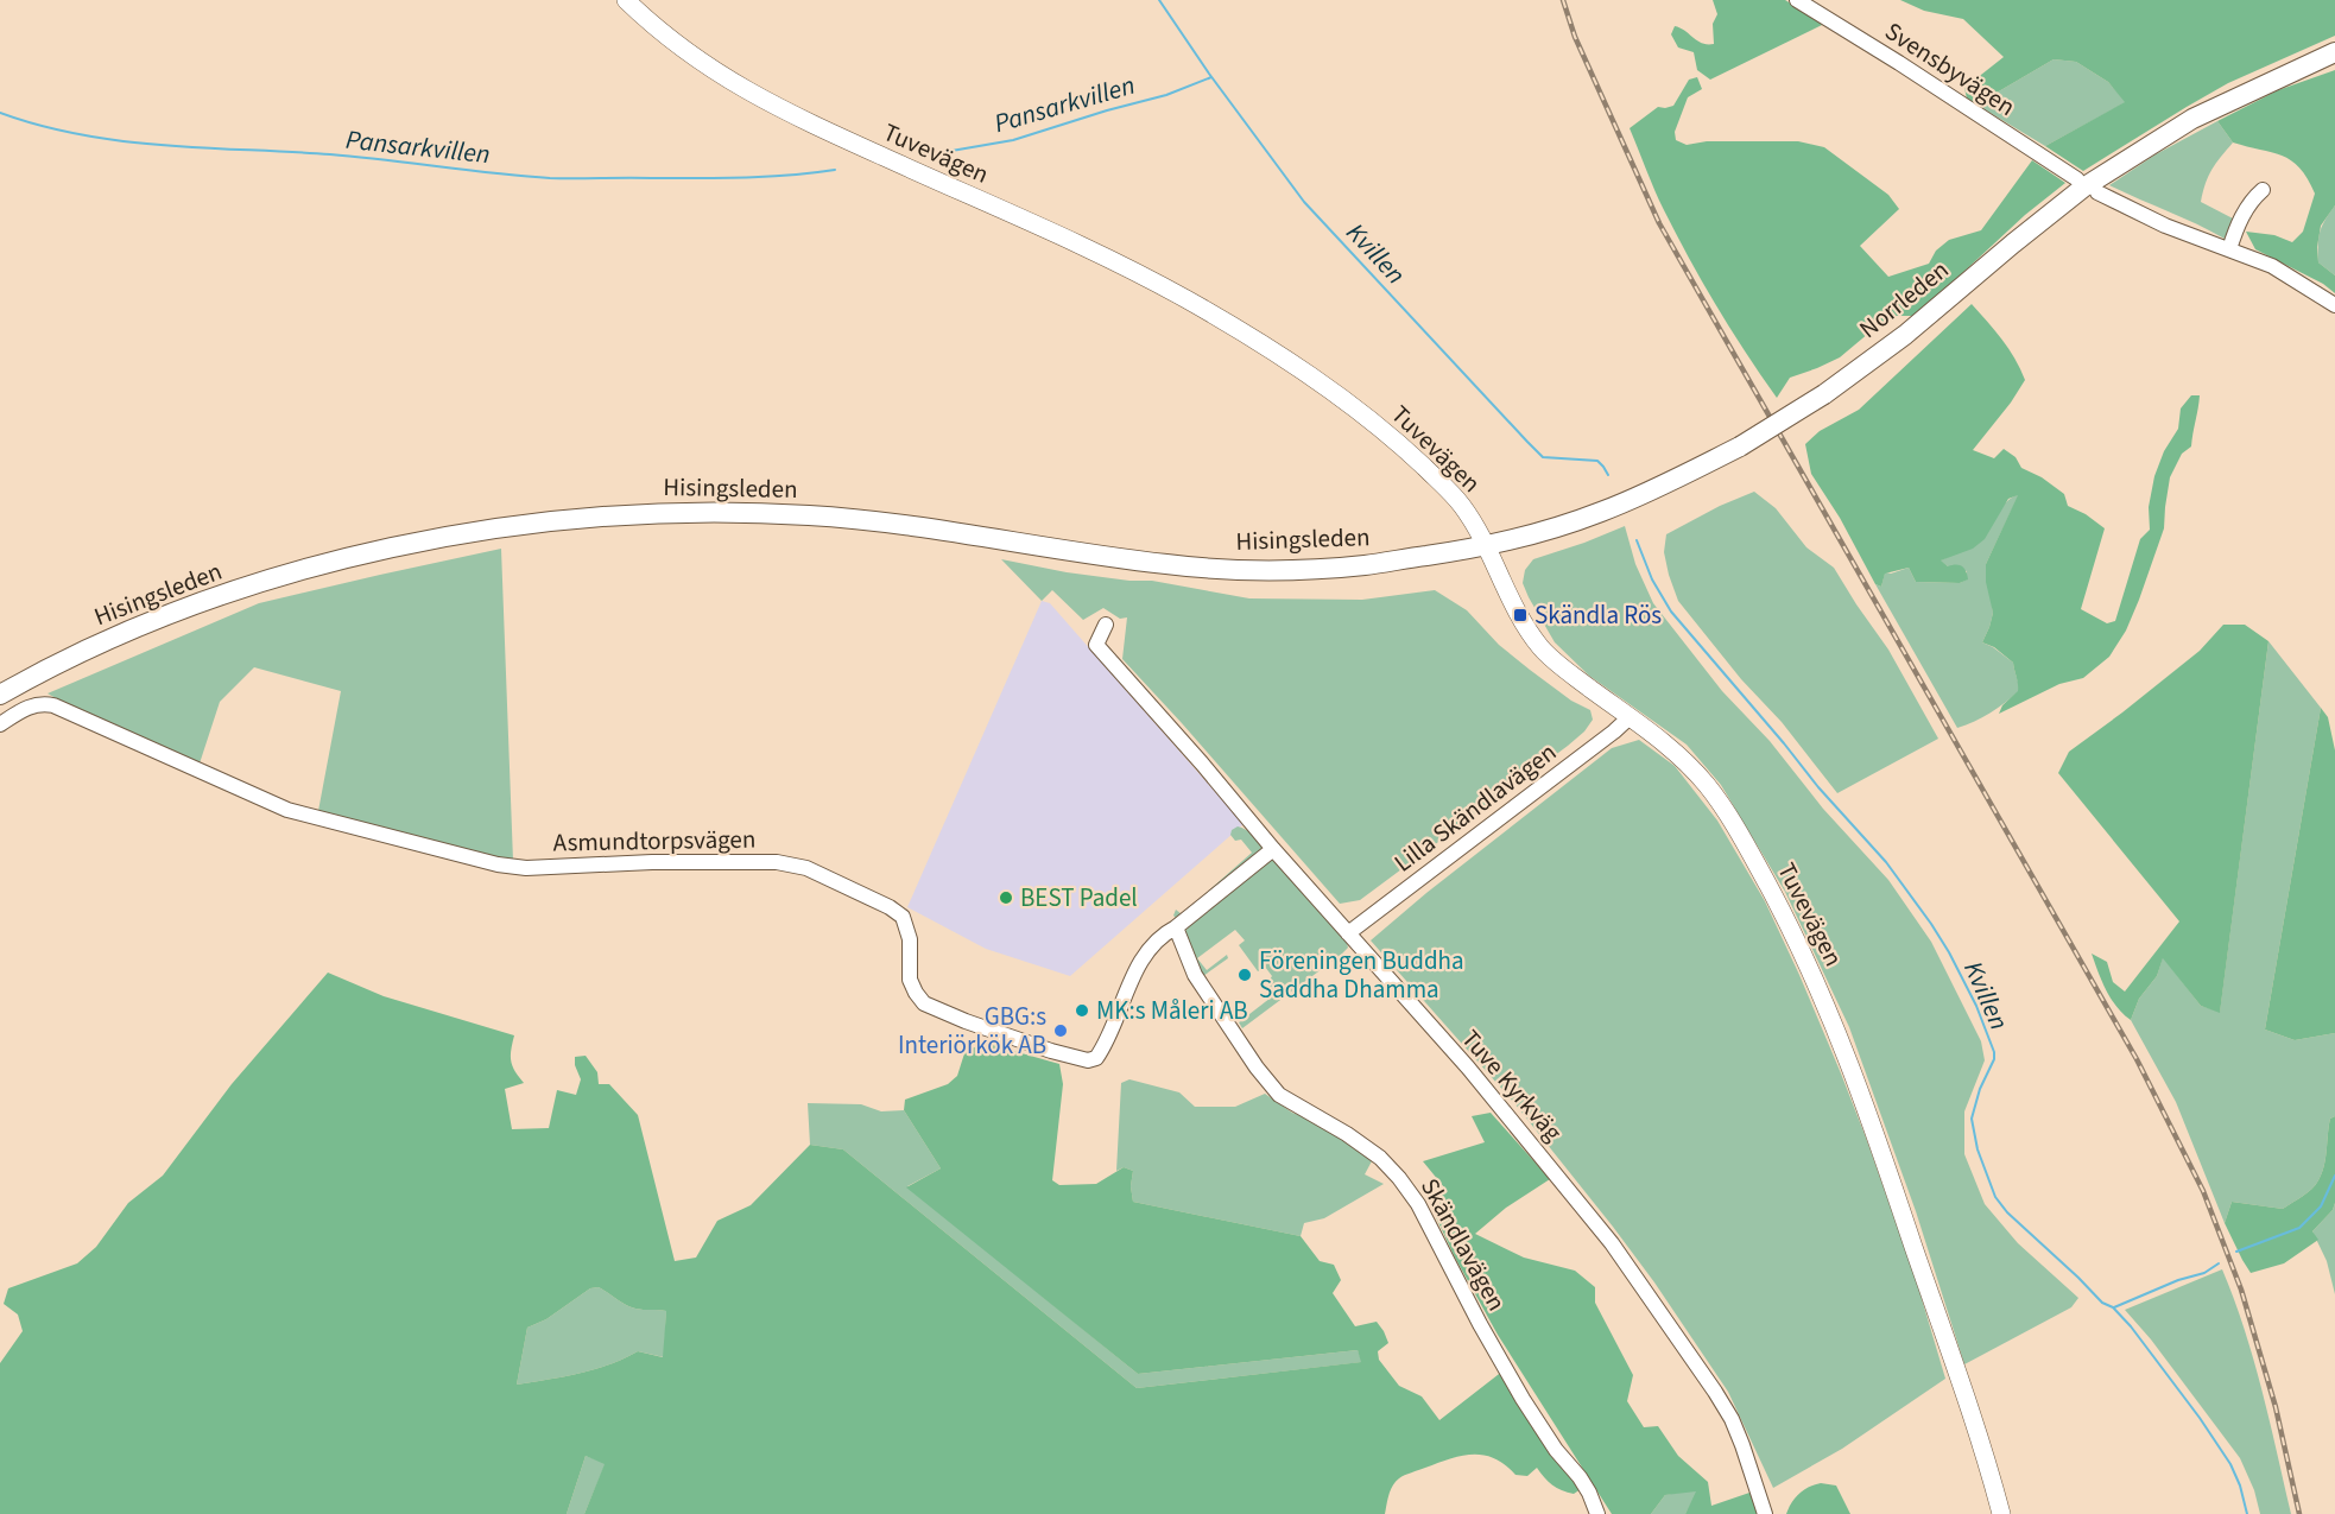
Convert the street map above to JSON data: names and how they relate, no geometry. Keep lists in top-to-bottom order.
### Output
{
  "streets": {
    "highway": ["Norrleden", "Hisingsleden"],
    "main road": ["Tuvevägen"],
    "street": [
      "Svensbyvägen",
      "Lilla Skändlavägen",
      "Asmundtorpsvägen",
      "Tuve Kyrkväg",
      "Skändlavägen"
    ]
  },
  "crossings": [
    ["Tuvevägen", "Norrleden"],
    ["Tuvevägen", "Hisingsleden"],
    ["Tuvevägen", "Lilla Skändlavägen"],
    ["Norrleden", "Hisingsleden"],
    ["Lilla Skändlavägen", "Tuve Kyrkväg"],
    ["Asmundtorpsvägen", "Skändlavägen"]
  ],
  "water": ["Pansarkvillen", "Kvillen"],
  "places": {
    "transit": ["Skändla Rös"],
    "other": [
      "BEST Padel",
      "Föreningen Buddha Saddha Dhamma",
      "MK:s Måleri AB",
      "GBG:s Interiörkök AB"
    ]
  }
}
